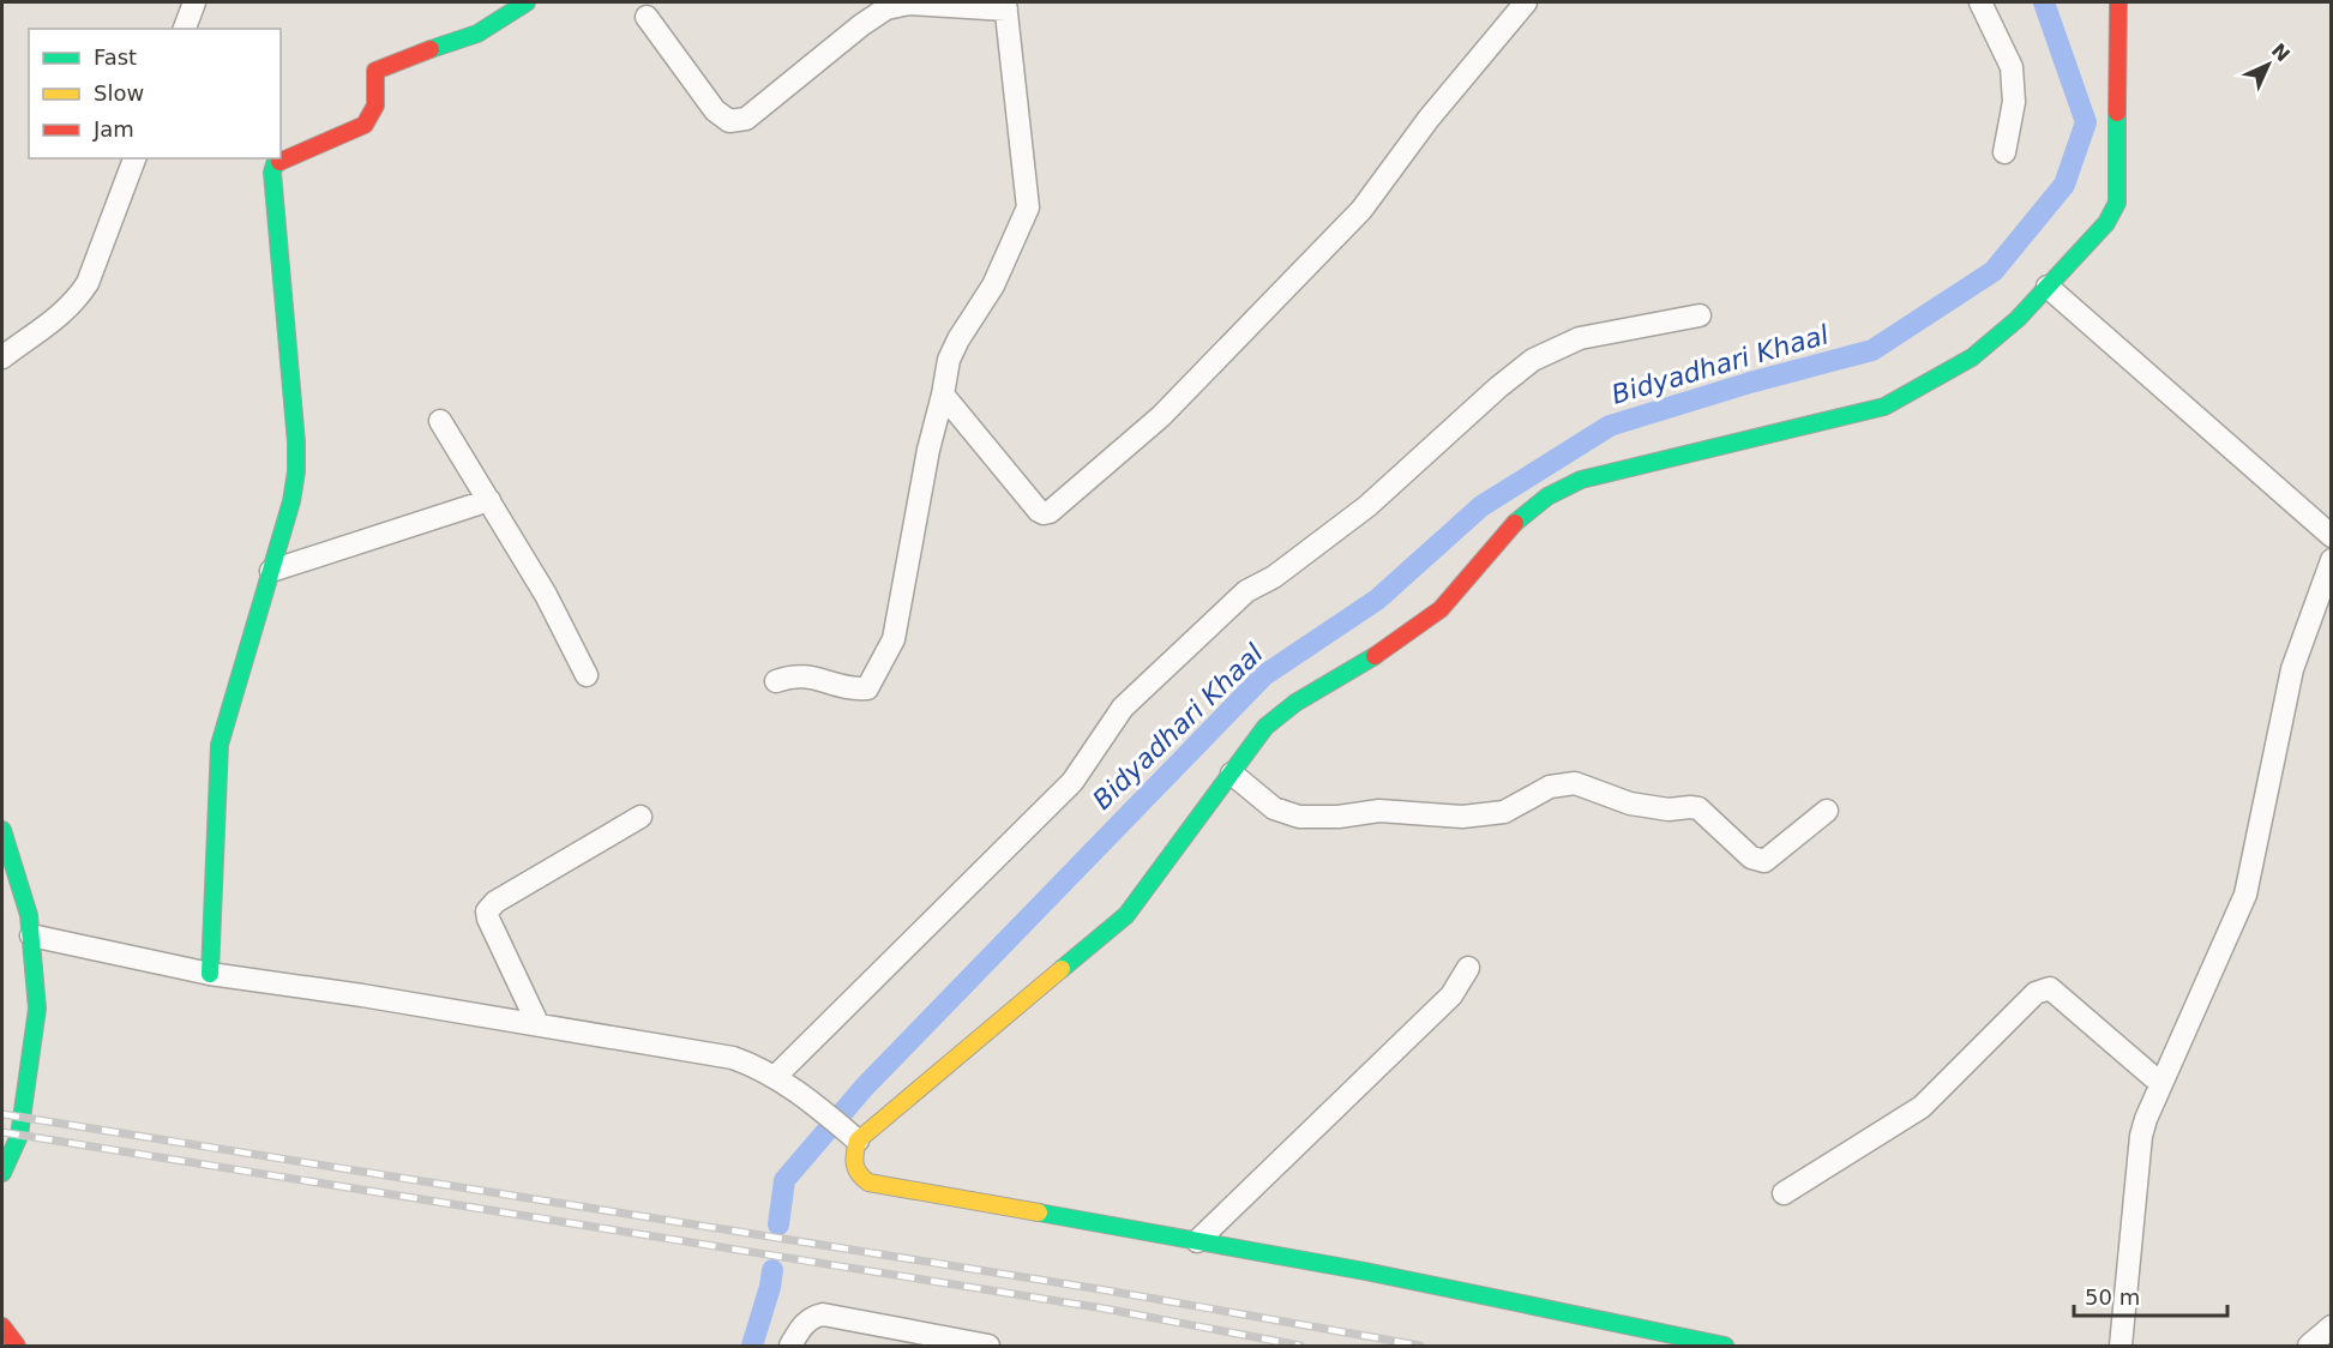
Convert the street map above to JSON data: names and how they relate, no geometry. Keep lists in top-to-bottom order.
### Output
{
  "water": ["Bidyadhari Khaal"],
  "legend": ["Fast", "Slow", "Jam"],
  "scale_bar": "50 m",
  "north": "top right"
}
